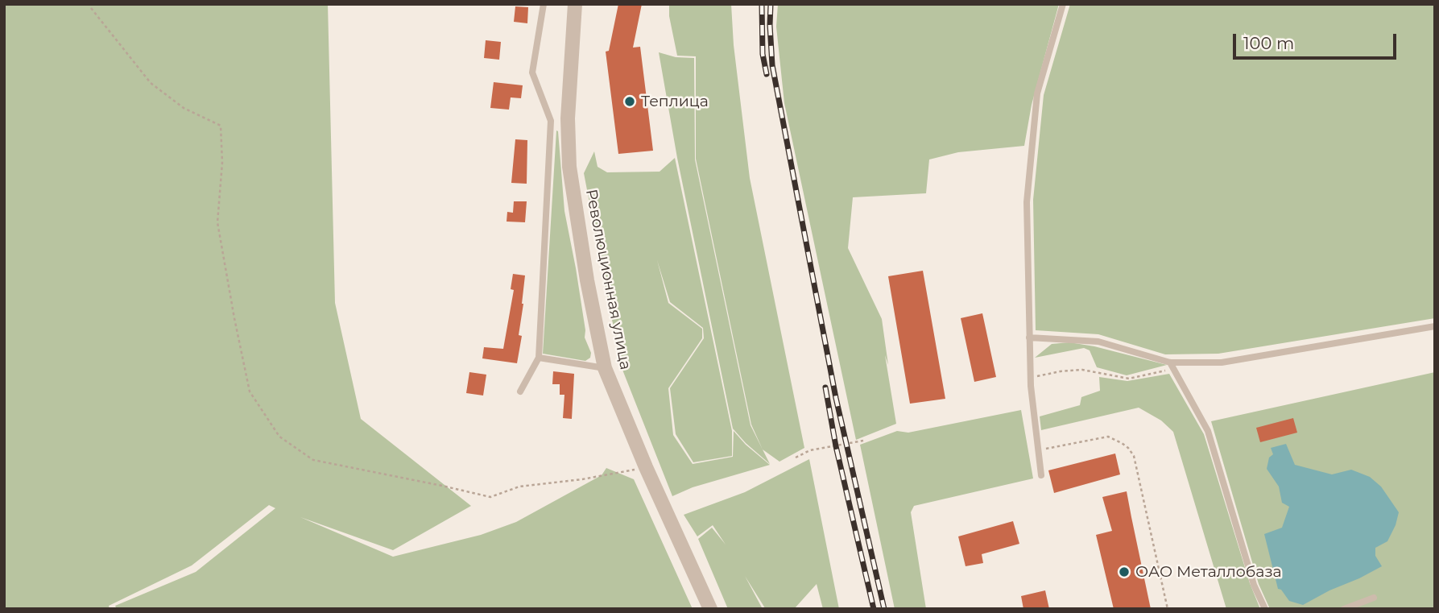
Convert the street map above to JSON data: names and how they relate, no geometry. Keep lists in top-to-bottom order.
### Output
{
  "streets": {
    "street": ["Революционная улица"]
  },
  "places": ["Теплица", "ОАО Металлобаза"],
  "scale_bar": "100 m"
}
